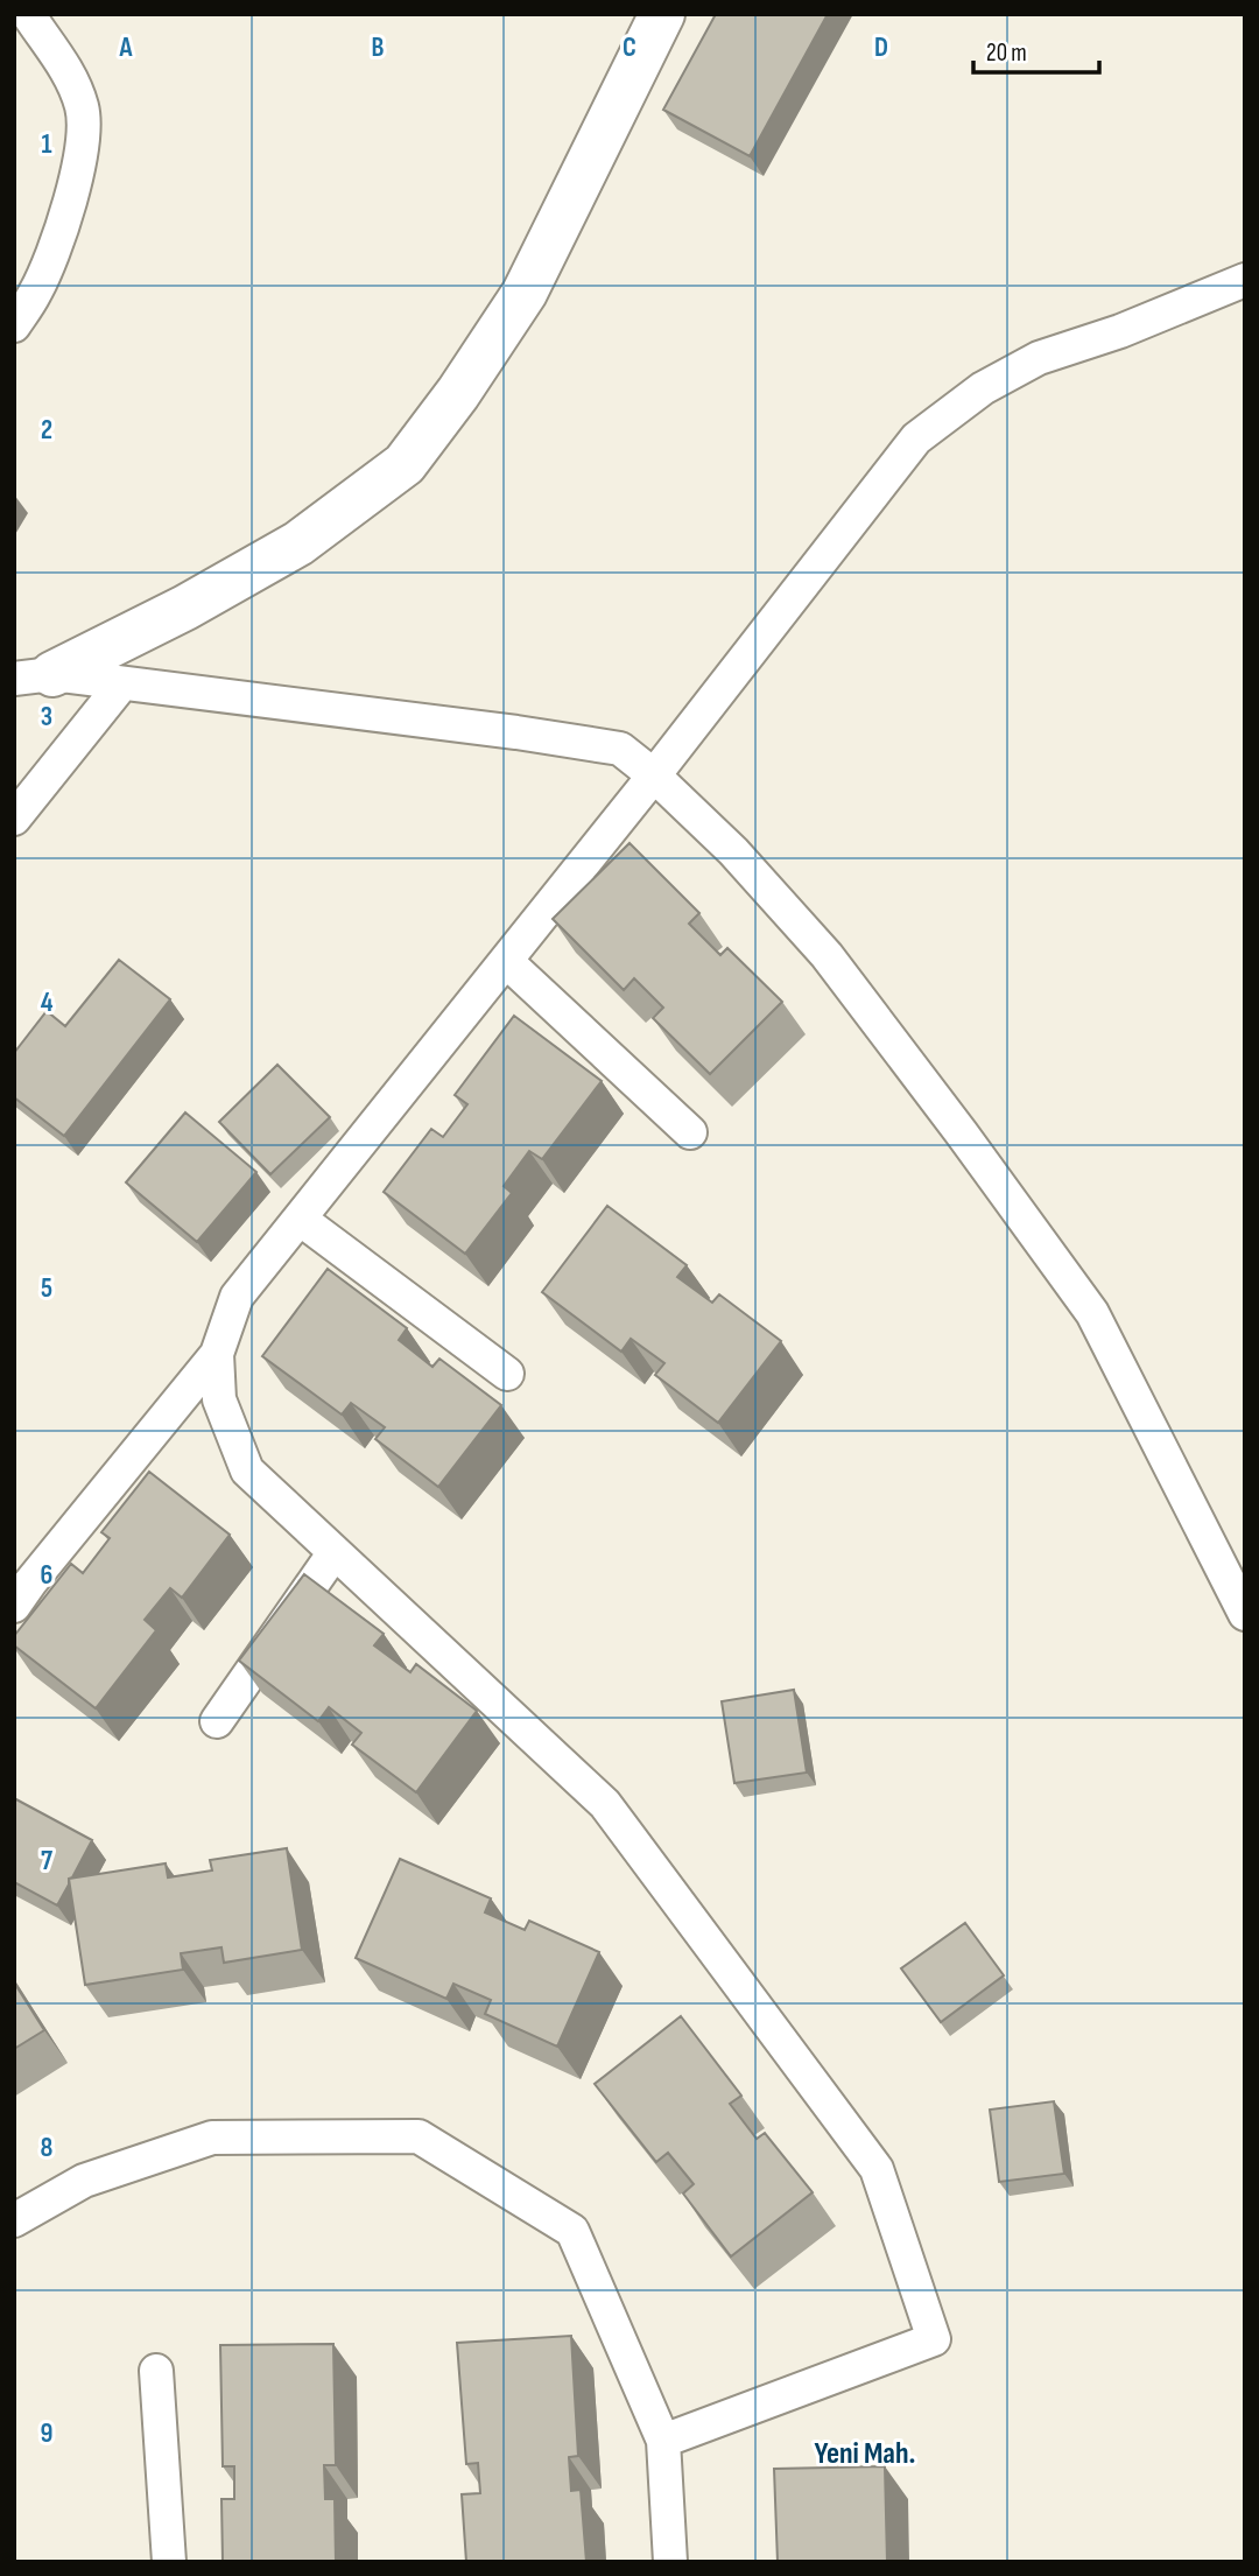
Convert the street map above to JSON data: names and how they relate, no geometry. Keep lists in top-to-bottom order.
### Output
{
  "districts": ["Yeni Mah."],
  "scale_bar": "20 m",
  "grid": {
    "columns": [
      "A",
      "B",
      "C",
      "D"
    ],
    "rows": [
      "1",
      "2",
      "3",
      "4",
      "5",
      "6",
      "7",
      "8",
      "9"
    ]
  }
}
